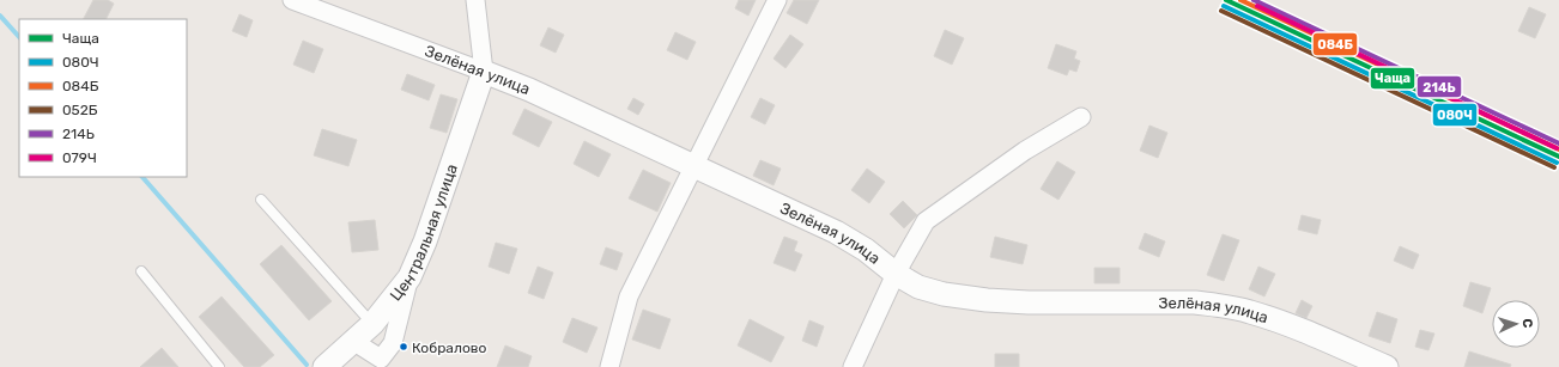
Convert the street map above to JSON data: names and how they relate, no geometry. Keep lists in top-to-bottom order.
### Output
{
  "streets": {
    "street": ["Зелёная улица", "Центральная улица"]
  },
  "crossings": [
    ["Зелёная улица", "Центральная улица"]
  ],
  "places": ["Кобралово"],
  "lines": [
    "transit line Чаща",
    "transit line 084Б",
    "transit line 214Ь",
    "transit line 080Ч",
    "transit line 079Ч",
    "transit line 052Б"
  ],
  "legend": [
    "Чаща",
    "080Ч",
    "084Б",
    "052Б",
    "214Ь",
    "079Ч"
  ],
  "north": "right"
}
